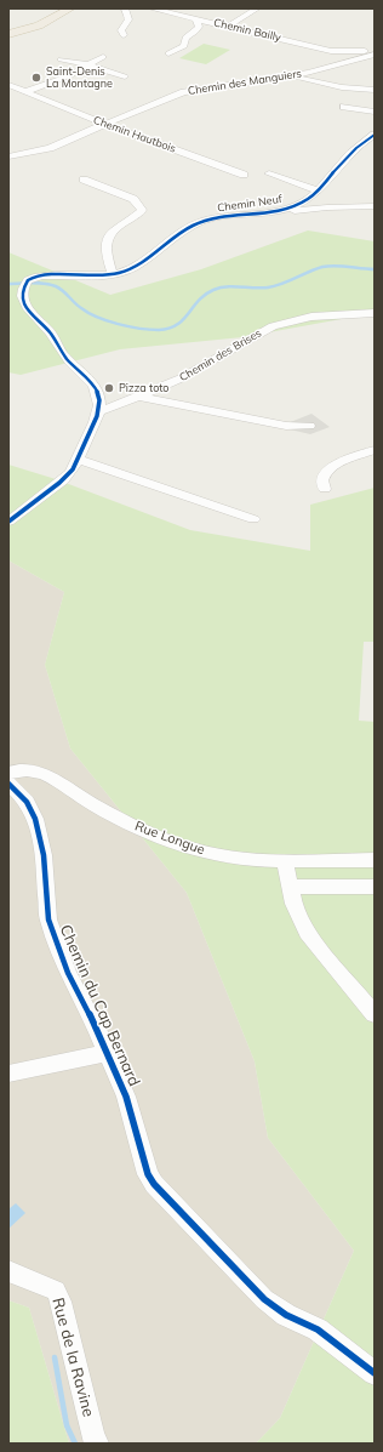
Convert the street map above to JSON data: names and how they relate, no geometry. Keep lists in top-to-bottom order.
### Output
{
  "streets": {
    "street": [
      "Chemin Bailly",
      "Chemin des Manguiers",
      "Chemin Hautbois",
      "Chemin Neuf",
      "Chemin des Brises",
      "Rue Longue",
      "Chemin du Cap Bernard",
      "Rue de la Ravine"
    ]
  },
  "crossings": [
    ["Chemin Bailly", "Chemin des Manguiers"],
    ["Chemin des Manguiers", "Chemin Hautbois"],
    ["Chemin Neuf", "Chemin des Brises"]
  ],
  "places": ["Saint-Denis La Montagne", "Pizza toto"]
}
